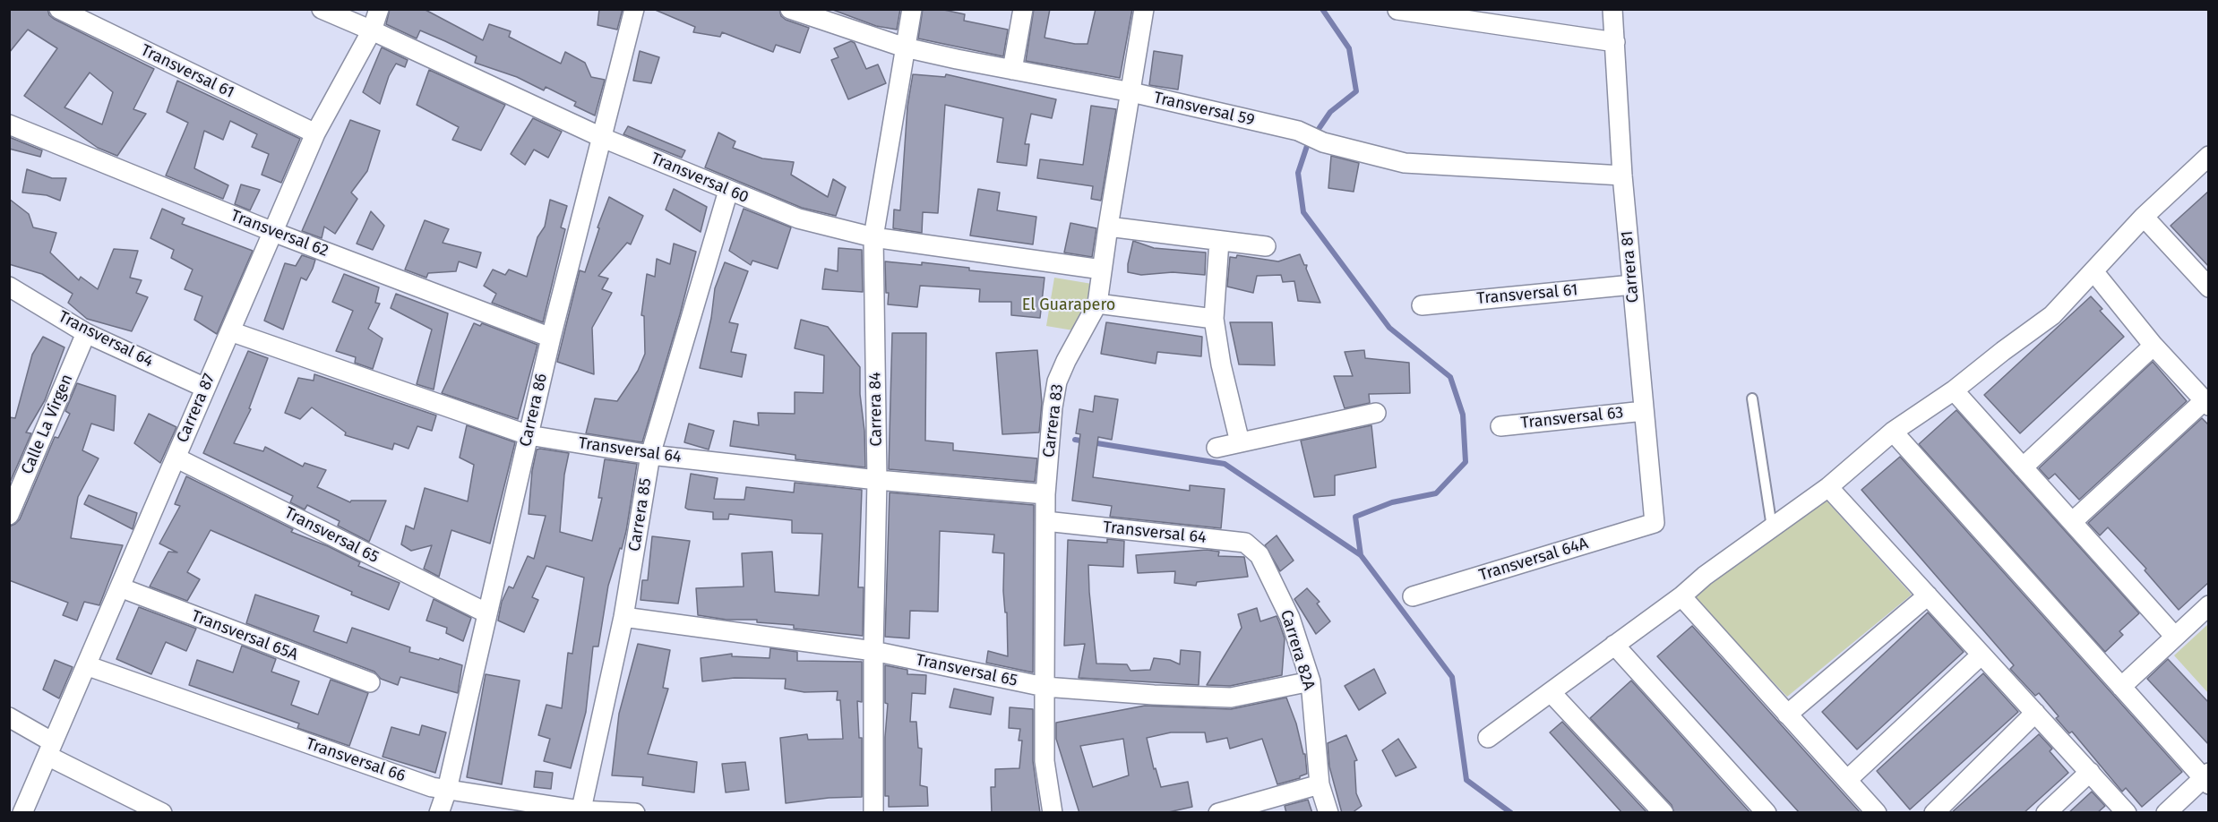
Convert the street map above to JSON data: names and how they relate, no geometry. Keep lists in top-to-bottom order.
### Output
{
  "streets": {
    "street": [
      "Transversal 61",
      "Transversal 59",
      "Transversal 60",
      "Transversal 62",
      "Carrera 81",
      "Transversal 64",
      "Carrera 87",
      "Carrera 84",
      "Carrera 86",
      "Transversal 63",
      "Carrera 83",
      "Calle La Virgen",
      "Carrera 85",
      "Transversal 65",
      "Transversal 64A",
      "Transversal 65A",
      "Carrera 82A",
      "Transversal 66"
    ]
  },
  "crossings": [
    ["Transversal 61", "Carrera 81"],
    ["Transversal 61", "Carrera 87"],
    ["Transversal 59", "Carrera 81"],
    ["Transversal 59", "Carrera 84"],
    ["Transversal 59", "Carrera 83"],
    ["Transversal 60", "Carrera 87"],
    ["Transversal 60", "Carrera 84"],
    ["Transversal 60", "Carrera 86"],
    ["Transversal 60", "Carrera 83"],
    ["Transversal 60", "Carrera 85"],
    ["Transversal 62", "Carrera 87"],
    ["Transversal 62", "Carrera 86"],
    ["Carrera 81", "Transversal 63"],
    ["Carrera 81", "Transversal 64A"],
    ["Transversal 64", "Carrera 87"],
    ["Transversal 64", "Carrera 84"],
    ["Transversal 64", "Carrera 86"],
    ["Transversal 64", "Carrera 83"],
    ["Transversal 64", "Calle La Virgen"],
    ["Transversal 64", "Carrera 85"],
    ["Transversal 64", "Carrera 82A"],
    ["Carrera 87", "Transversal 65"],
    ["Carrera 87", "Transversal 65A"],
    ["Carrera 87", "Transversal 66"],
    ["Carrera 84", "Transversal 65"],
    ["Carrera 86", "Transversal 65"],
    ["Carrera 86", "Transversal 66"],
    ["Carrera 83", "Transversal 65"],
    ["Carrera 85", "Transversal 65"],
    ["Carrera 85", "Transversal 66"],
    ["Transversal 65", "Carrera 82A"]
  ],
  "parks": ["El Guarapero"]
}
